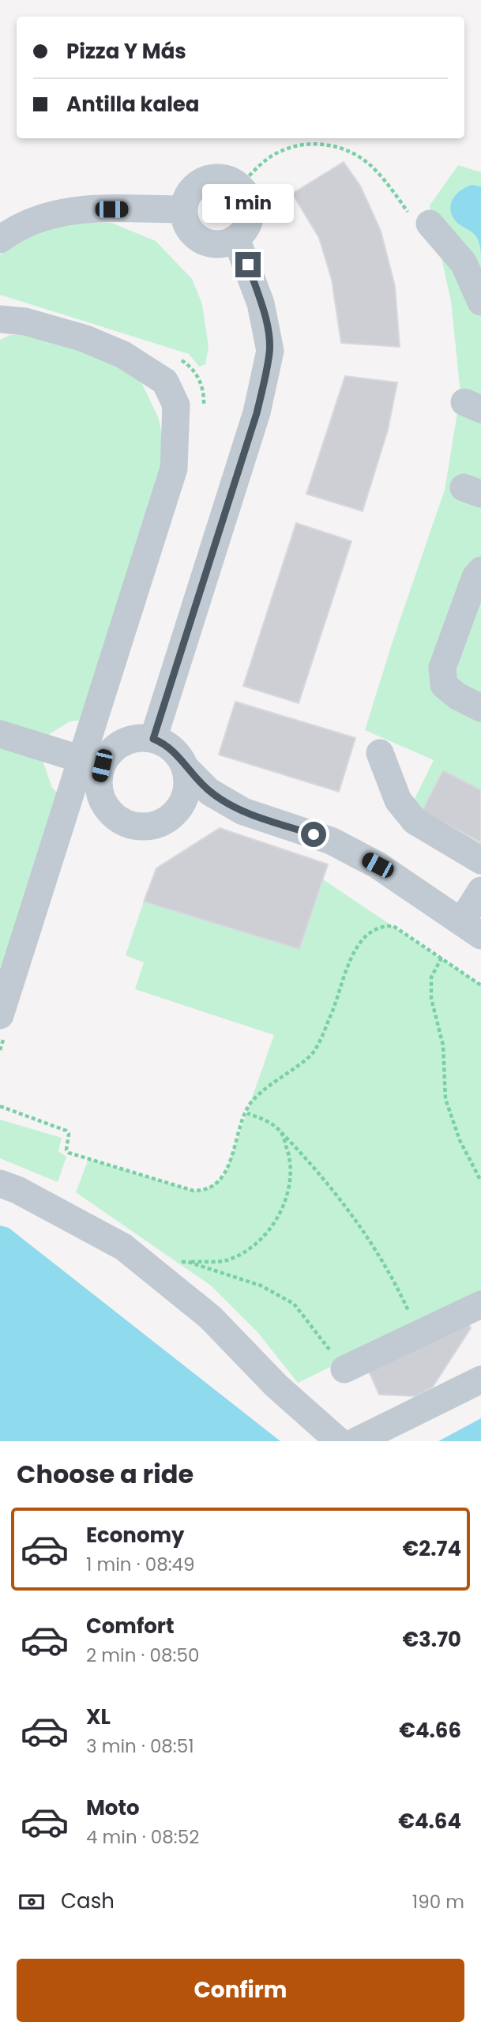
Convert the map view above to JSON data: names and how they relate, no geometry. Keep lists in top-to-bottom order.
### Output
{
  "page": {
    "banner": ["Pizza Y Más", "Antilla kalea"],
    "bubble": "1 min",
    "heading": "Choose a ride",
    "list": [
      {
        "name": "Economy",
        "note": "1 min · 08:49",
        "value": "€2.74"
      },
      {
        "name": "Comfort",
        "note": "2 min · 08:50",
        "value": "€3.70"
      },
      {
        "name": "XL",
        "note": "3 min · 08:51",
        "value": "€4.66"
      },
      {
        "name": "Moto",
        "note": "4 min · 08:52",
        "value": "€4.64"
      }
    ],
    "pay": ["Cash", "190 m"],
    "buttons": "Confirm"
  }
}
